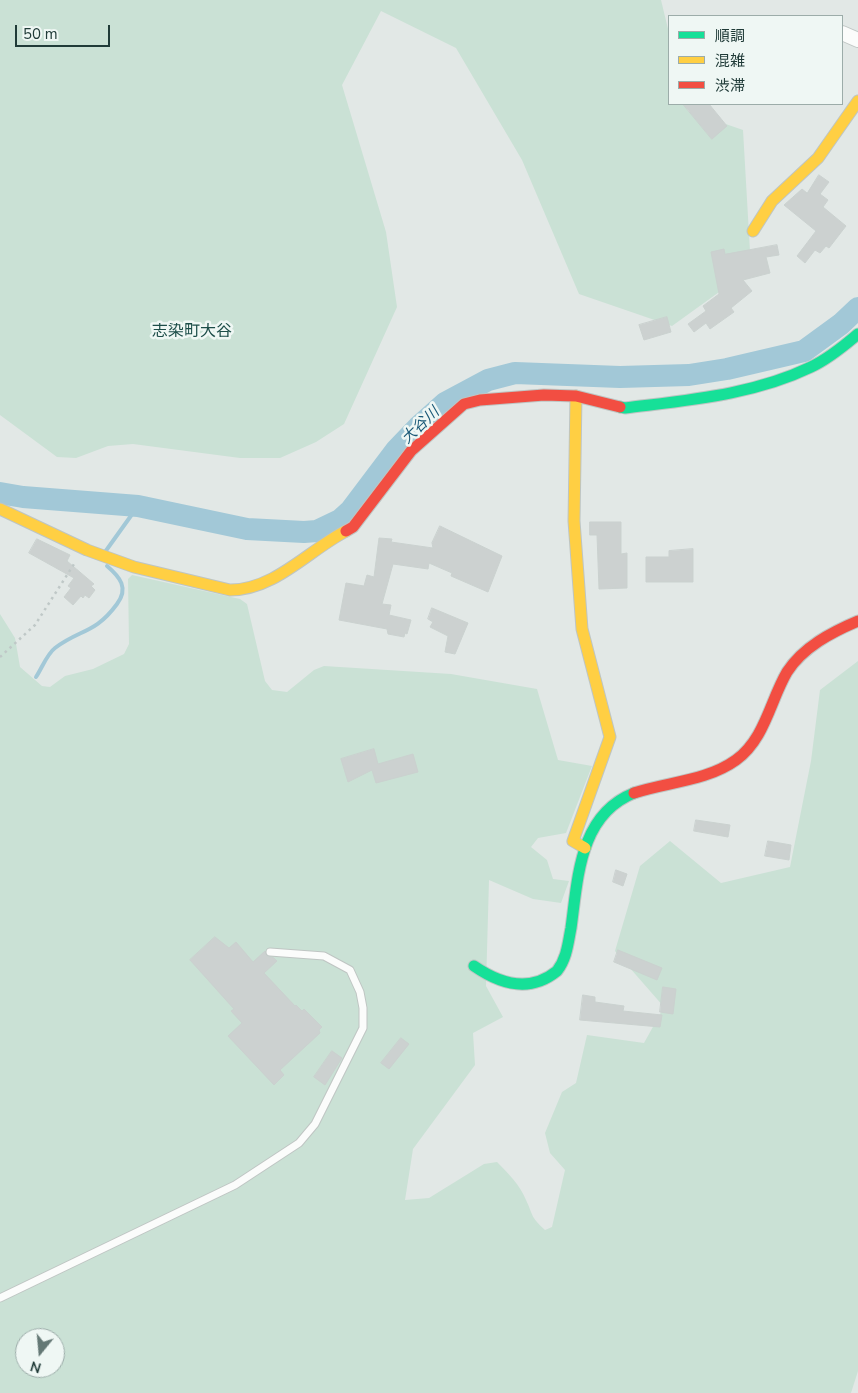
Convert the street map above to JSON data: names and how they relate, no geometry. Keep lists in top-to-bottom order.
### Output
{
  "districts": ["志染町大谷"],
  "water": ["大谷川"],
  "legend": ["順調", "混雑", "渋滞"],
  "scale_bar": "50 m",
  "north": "bottom"
}
